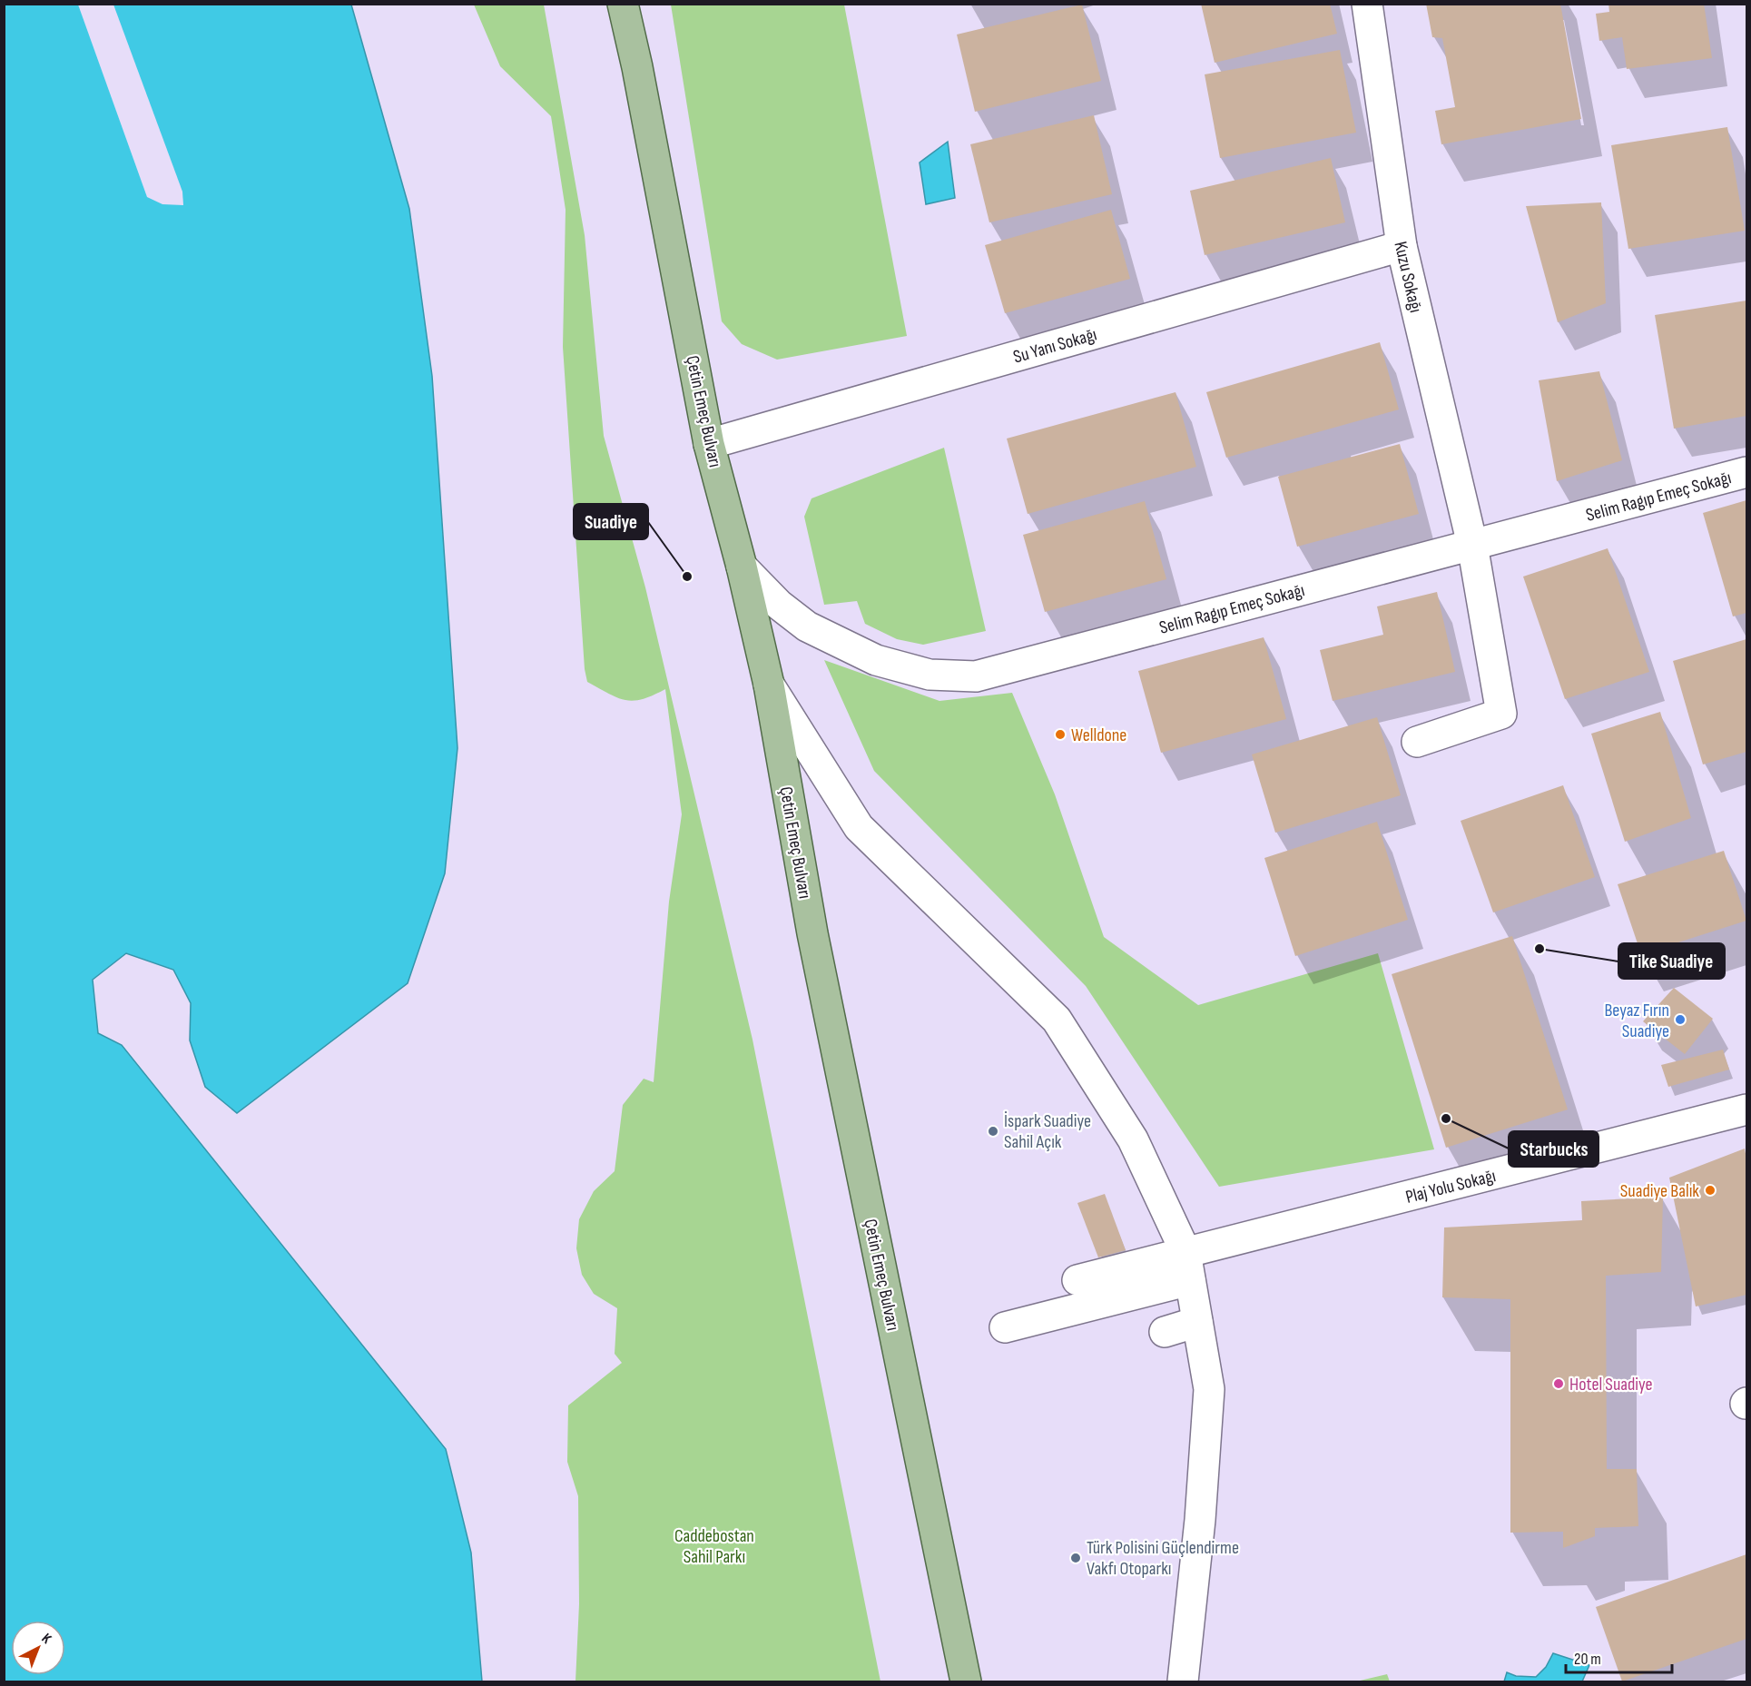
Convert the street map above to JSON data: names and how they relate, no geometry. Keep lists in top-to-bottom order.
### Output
{
  "streets": {
    "main road": ["Çetin Emeç Bulvarı"],
    "street": [
      "Kuzu Sokağı",
      "Su Yanı Sokağı",
      "Selim Ragıp Emeç Sokağı",
      "Plaj Yolu Sokağı"
    ]
  },
  "crossings": [
    ["Kuzu Sokağı", "Su Yanı Sokağı"],
    ["Kuzu Sokağı", "Selim Ragıp Emeç Sokağı"],
    ["Su Yanı Sokağı", "Çetin Emeç Bulvarı"],
    ["Çetin Emeç Bulvarı", "Selim Ragıp Emeç Sokağı"]
  ],
  "parks": ["Caddebostan Sahil Parkı"],
  "places": [
    "Suadiye",
    "Welldone",
    "Tike Suadiye",
    "Beyaz Fırın Suadiye",
    "Starbucks",
    "İspark Suadiye Sahil Açık",
    "Suadiye Balık",
    "Hotel Suadiye",
    "Türk Polisini Güçlendirme Vakfı Otoparkı"
  ],
  "scale_bar": "20 m",
  "north": "top right"
}
